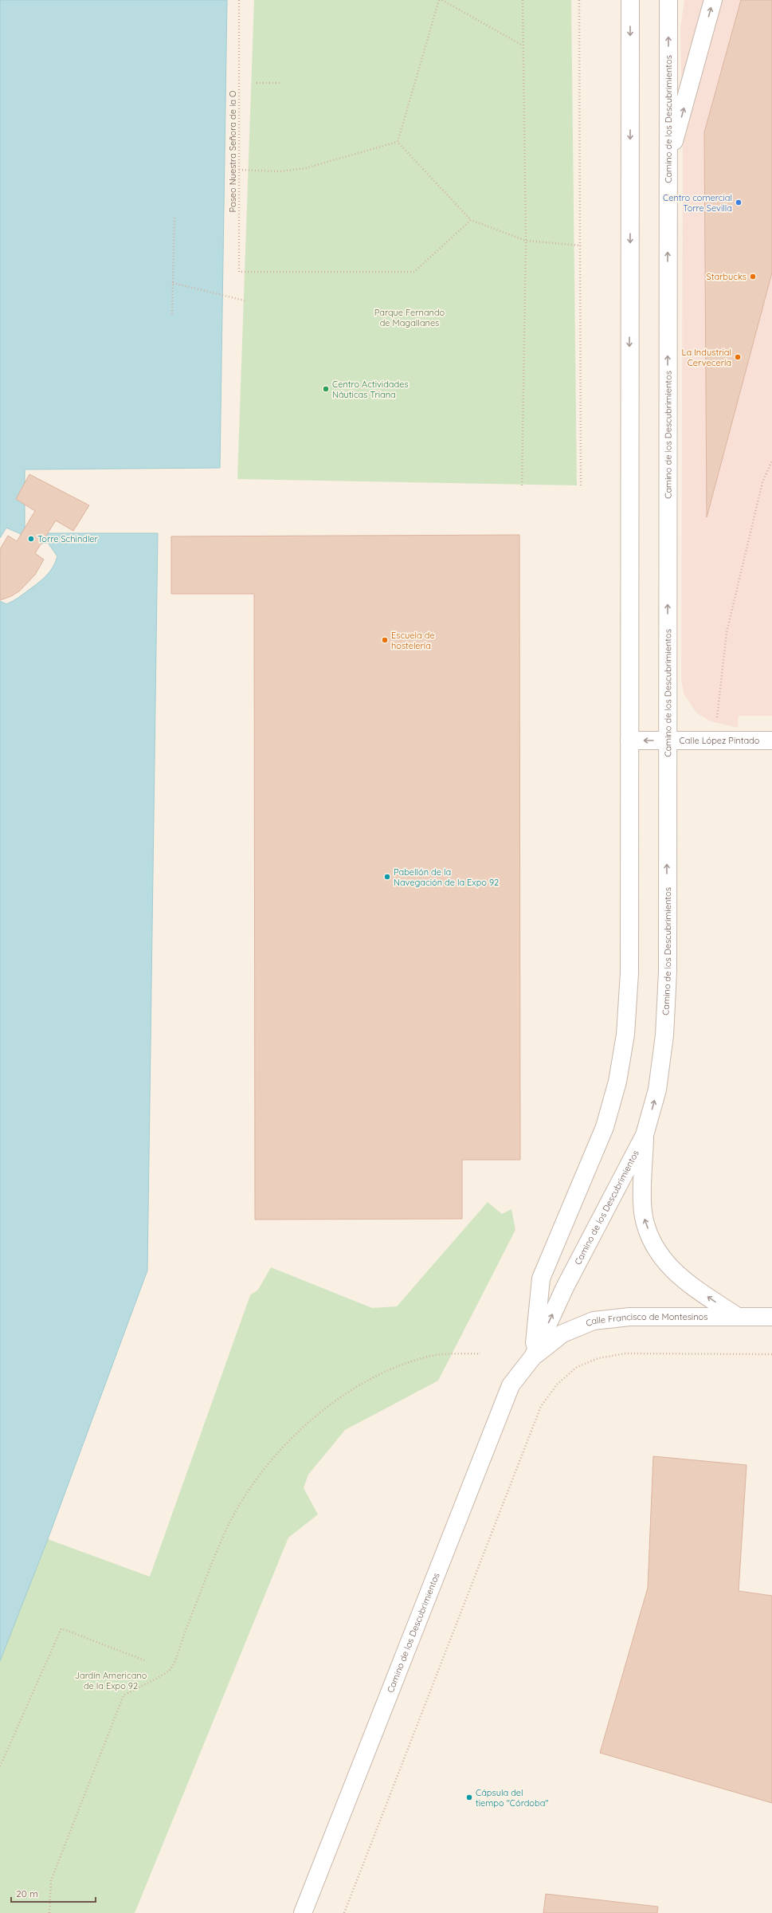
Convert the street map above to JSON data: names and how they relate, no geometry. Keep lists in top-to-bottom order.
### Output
{
  "streets": {
    "street": ["Camino de los Descubrimientos", "Calle López Pintado", "Calle Francisco de Montesinos"],
    "path": ["Paseo Nuestra Señora de la O"]
  },
  "crossings": [
    ["Camino de los Descubrimientos", "Calle López Pintado"],
    ["Camino de los Descubrimientos", "Calle Francisco de Montesinos"]
  ],
  "parks": ["Parque Fernando de Magallanes", "Jardín Americano de la Expo 92"],
  "places": [
    "Centro comercial Torre Sevilla",
    "Starbucks",
    "La Industrial Cervecería",
    "Centro Actividades Náuticas Triana",
    "Torre Schindler",
    "Escuela de hostelería",
    "Pabellón de la Navegación de la Expo 92",
    "Cápsula del tiempo \"Córdoba\""
  ],
  "scale_bar": "20 m"
}
